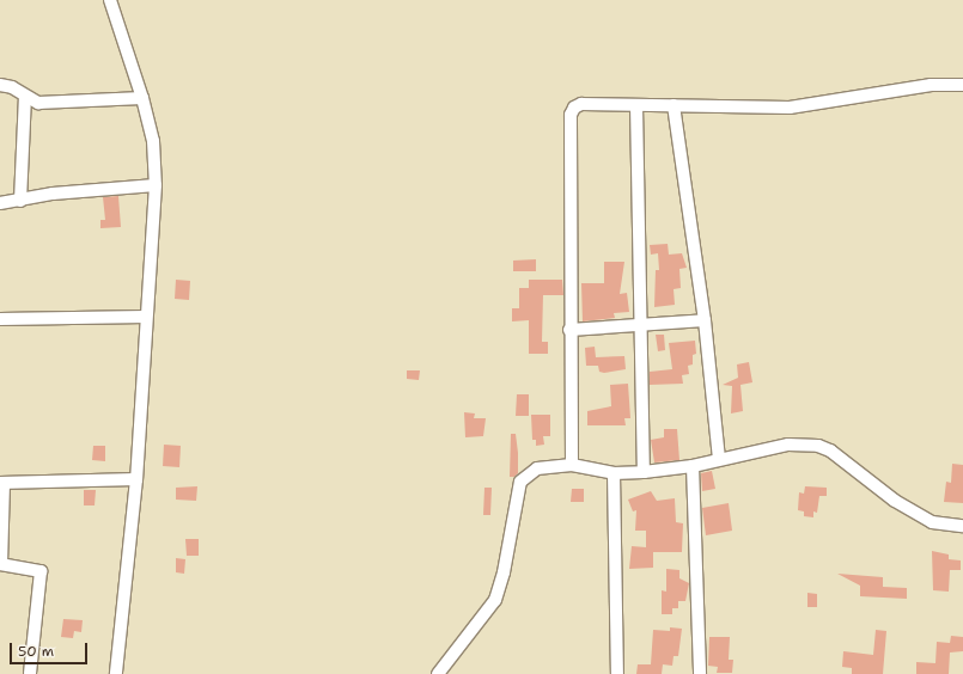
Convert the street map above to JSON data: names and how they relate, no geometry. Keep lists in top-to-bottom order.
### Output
{
  "scale_bar": "50 m"
}
